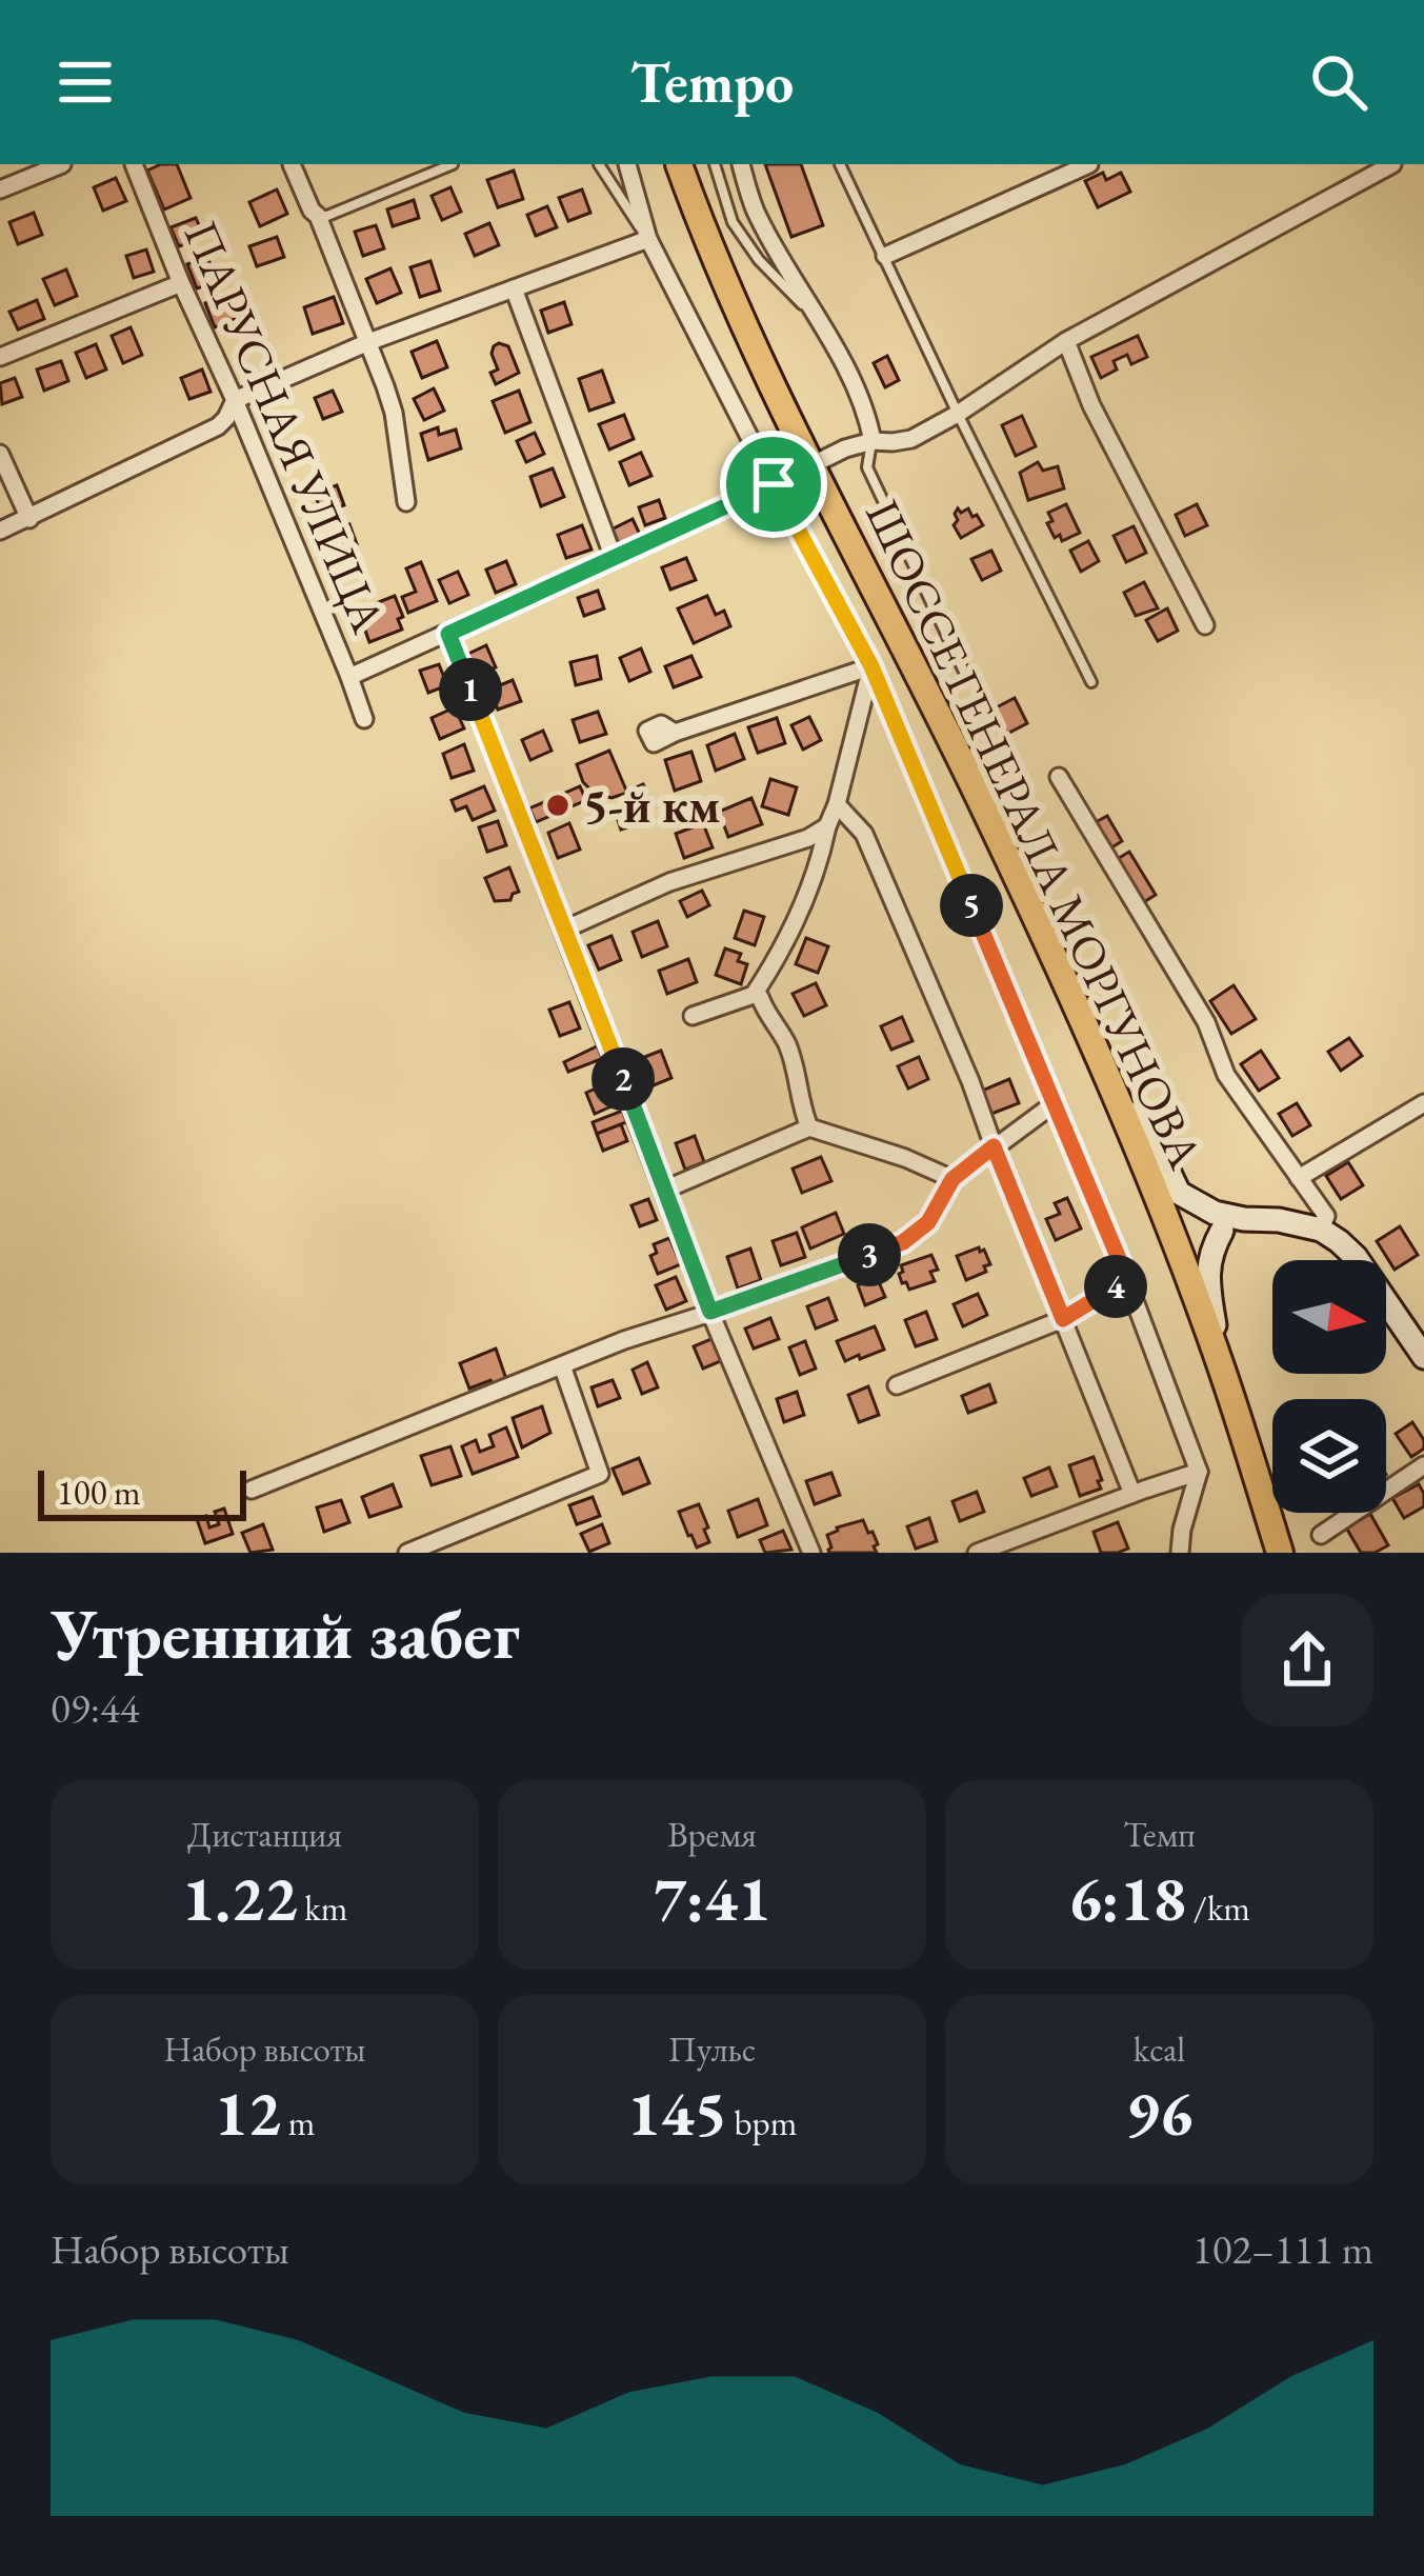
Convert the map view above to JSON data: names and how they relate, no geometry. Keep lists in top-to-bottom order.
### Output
{
  "streets": {
    "main road": ["ШОССЕ ГЕНЕРАЛА МОРГУНОВА"],
    "street": ["ПАРУСНАЯ УЛИЦА"]
  },
  "places": ["5-й км"],
  "scale_bar": "100 m",
  "north": "right",
  "page": {
    "header": "Tempo",
    "pins": [
      "1",
      "5",
      "2",
      "3",
      "4"
    ],
    "scale": "100 m",
    "heading": ["Утренний забег", "09:44"],
    "stats": [
      ["Дистанция", "1.22 km"],
      ["Время", "7:41"],
      ["Темп", "6:18 /km"],
      ["Набор высоты", "12 m"],
      ["Пульс", "145 bpm"],
      ["kcal", "96"]
    ],
    "chart": ["Набор высоты", "102–111 m"]
  }
}
